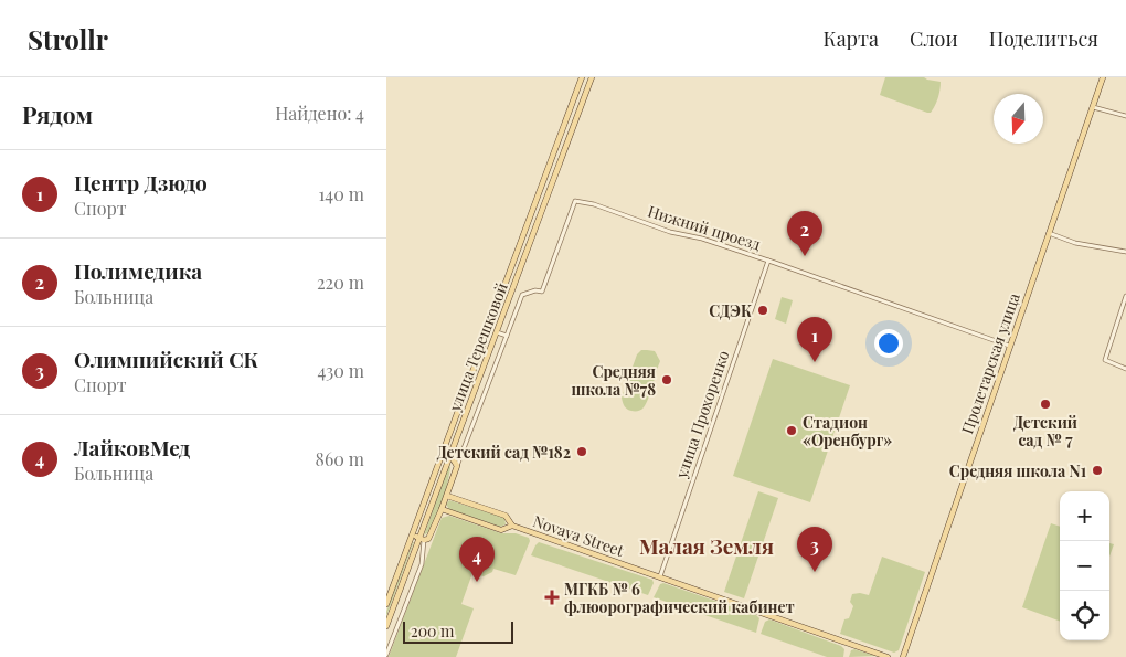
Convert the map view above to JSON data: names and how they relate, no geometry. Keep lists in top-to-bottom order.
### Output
{
  "streets": {
    "main road": ["улица Терешковой", "Пролетарская улица", "Novaya Street"],
    "street": ["Нижний проезд", "улица Прохоренко"]
  },
  "crossings": [
    ["Нижний проезд", "Пролетарская улица"],
    ["Нижний проезд", "улица Прохоренко"],
    ["улица Прохоренко", "Novaya Street"]
  ],
  "districts": ["Малая Земля"],
  "places": {
    "other": [
      "СДЭК",
      "Средняя школа №78",
      "Детский сад № 7",
      "Стадион «Оренбург»",
      "Детский сад №182",
      "Средняя школа N1"
    ],
    "health": ["МГКБ № 6 флюорографический кабинет"]
  },
  "scale_bar": "200 m",
  "north": "bottom",
  "page": {
    "header": "Strollr",
    "nav": ["Карта", "Слои", "Поделиться"],
    "heading": ["Рядом", "Найдено: 4"],
    "list": [
      {
        "mark": "1",
        "name": "Центр Дзюдо",
        "note": "Спорт",
        "value": "140 m"
      },
      {
        "mark": "2",
        "name": "Полимедика",
        "note": "Больница",
        "value": "220 m"
      },
      {
        "mark": "3",
        "name": "Олимпийский СК",
        "note": "Спорт",
        "value": "430 m"
      },
      {
        "mark": "4",
        "name": "ЛайковМед",
        "note": "Больница",
        "value": "860 m"
      }
    ],
    "pins": [
      "2",
      "1",
      "3",
      "4"
    ],
    "map_buttons": ["+", "−"],
    "scale": "200 m"
  }
}
